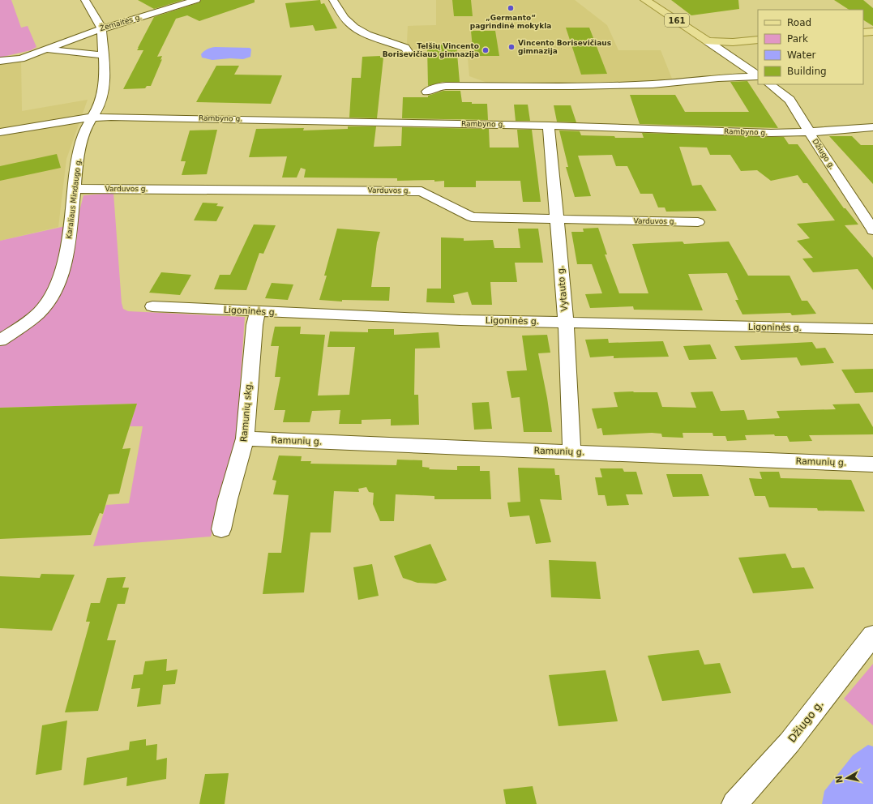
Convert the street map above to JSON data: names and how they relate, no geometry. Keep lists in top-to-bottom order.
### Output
{
  "streets": {
    "main road": ["161"],
    "street": [
      "Žemaitės g.",
      "Rambyno g.",
      "Džiugo g.",
      "Varduvos g.",
      "Karaliaus Mindaugo g.",
      "Vytauto g.",
      "Ligoninės g.",
      "Ramunių skg.",
      "Ramunių g."
    ]
  },
  "crossings": [
    ["Žemaitės g.", "Karaliaus Mindaugo g."],
    ["Rambyno g.", "Džiugo g."],
    ["Rambyno g.", "Karaliaus Mindaugo g."],
    ["Rambyno g.", "Vytauto g."],
    ["Varduvos g.", "Karaliaus Mindaugo g."],
    ["Varduvos g.", "Vytauto g."],
    ["Vytauto g.", "Ligoninės g."],
    ["Vytauto g.", "Ramunių g."],
    ["Ligoninės g.", "Ramunių skg."],
    ["Ramunių skg.", "Ramunių g."]
  ],
  "places": ["„Germanto“ pagrindinė mokykla", "Vincento Borisevičiaus gimnazija", "Telšių Vincento Borisevičiaus gimnazija"],
  "legend": [
    "Road",
    "Park",
    "Water",
    "Building"
  ],
  "north": "left"
}
